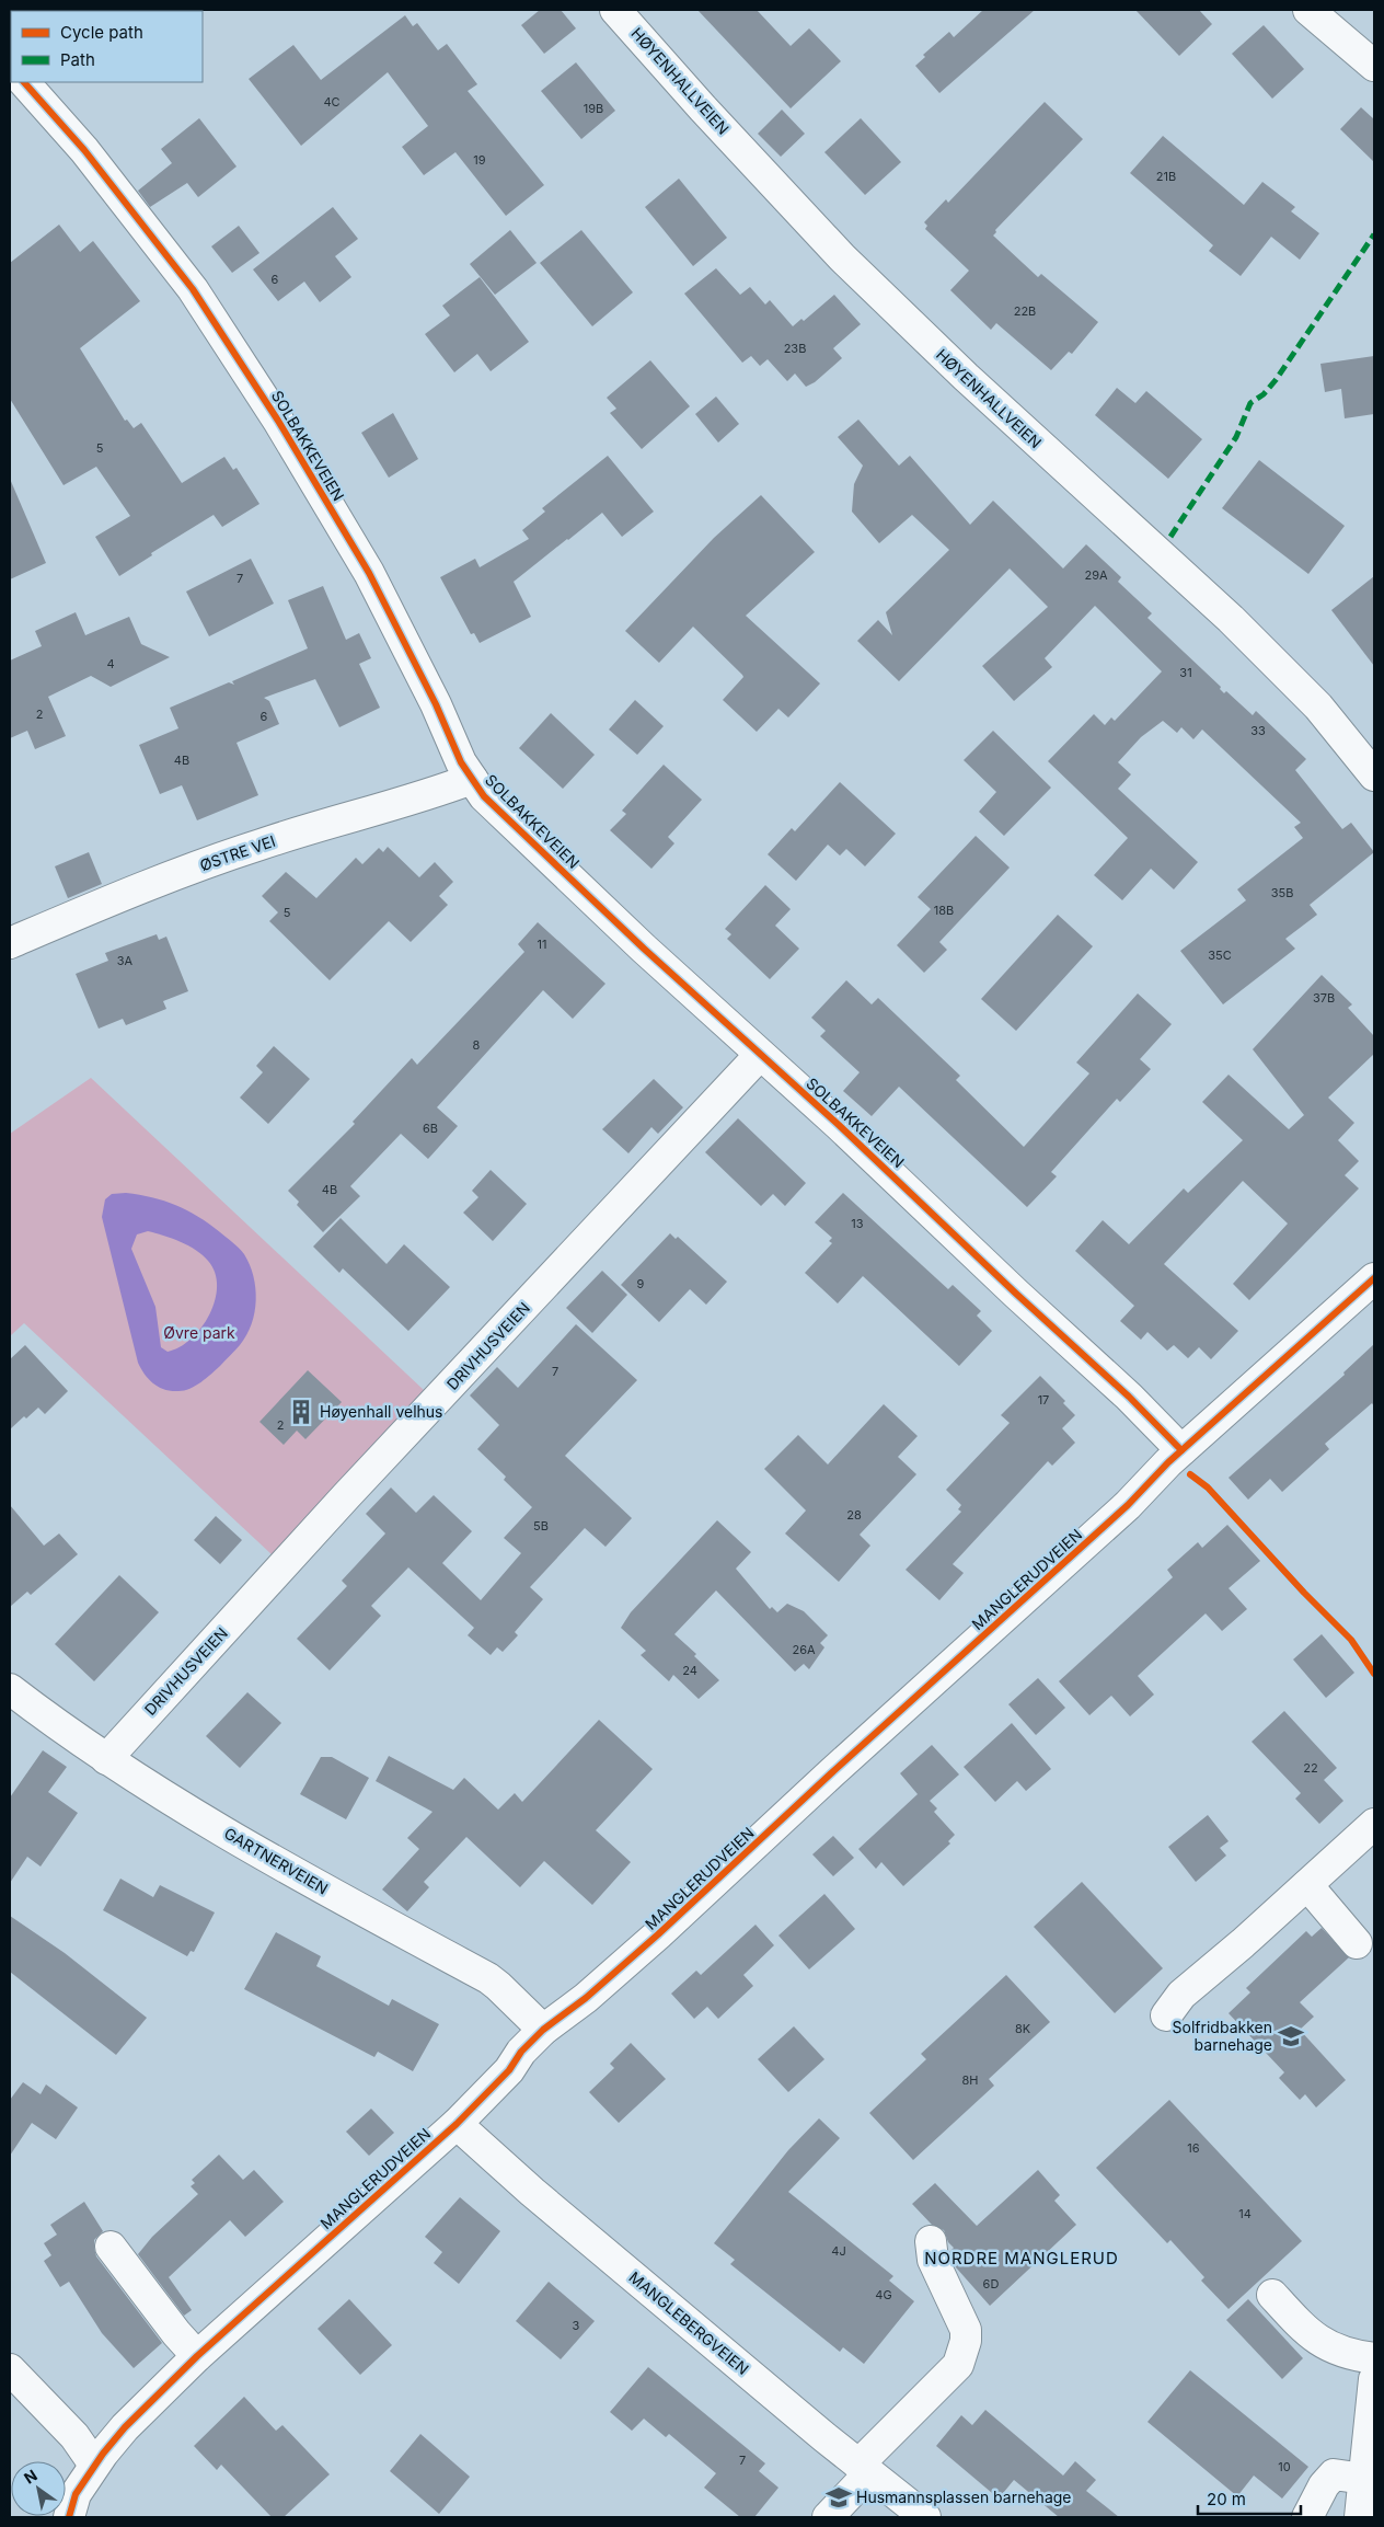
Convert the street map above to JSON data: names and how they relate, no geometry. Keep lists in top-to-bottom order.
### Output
{
  "streets": {
    "street": [
      "HØYENHALLVEIEN",
      "SOLBAKKEVEIEN",
      "ØSTRE VEI",
      "DRIVHUSVEIEN",
      "MANGLERUDVEIEN",
      "GARTNERVEIEN",
      "MANGLEBERGVEIEN"
    ]
  },
  "crossings": [
    ["SOLBAKKEVEIEN", "ØSTRE VEI"],
    ["SOLBAKKEVEIEN", "DRIVHUSVEIEN"],
    ["SOLBAKKEVEIEN", "MANGLERUDVEIEN"],
    ["DRIVHUSVEIEN", "GARTNERVEIEN"],
    ["MANGLERUDVEIEN", "GARTNERVEIEN"],
    ["MANGLERUDVEIEN", "MANGLEBERGVEIEN"]
  ],
  "districts": ["NORDRE MANGLERUD"],
  "parks": ["Øvre park"],
  "places": {
    "building": ["Høyenhall velhus"],
    "school or university": ["Solfridbakken barnehage", "Husmannsplassen barnehage"]
  },
  "house_numbers": [
    "4C",
    "19B",
    "19",
    "21B",
    "6",
    "22B",
    "23B",
    "5",
    "29A",
    "7",
    "4",
    "31",
    "2",
    "6",
    "33",
    "4B",
    "35B",
    "18B",
    "5",
    "11",
    "35C",
    "3A",
    "37B",
    "8",
    "6B",
    "4B",
    "13",
    "9",
    "7",
    "17",
    "2",
    "28",
    "5B",
    "26A",
    "24",
    "22",
    "8K",
    "8H",
    "16",
    "14",
    "4J",
    "6D",
    "4G",
    "3",
    "7",
    "10"
  ],
  "legend": ["Cycle path", "Path"],
  "scale_bar": "20 m",
  "north": "top left"
}
